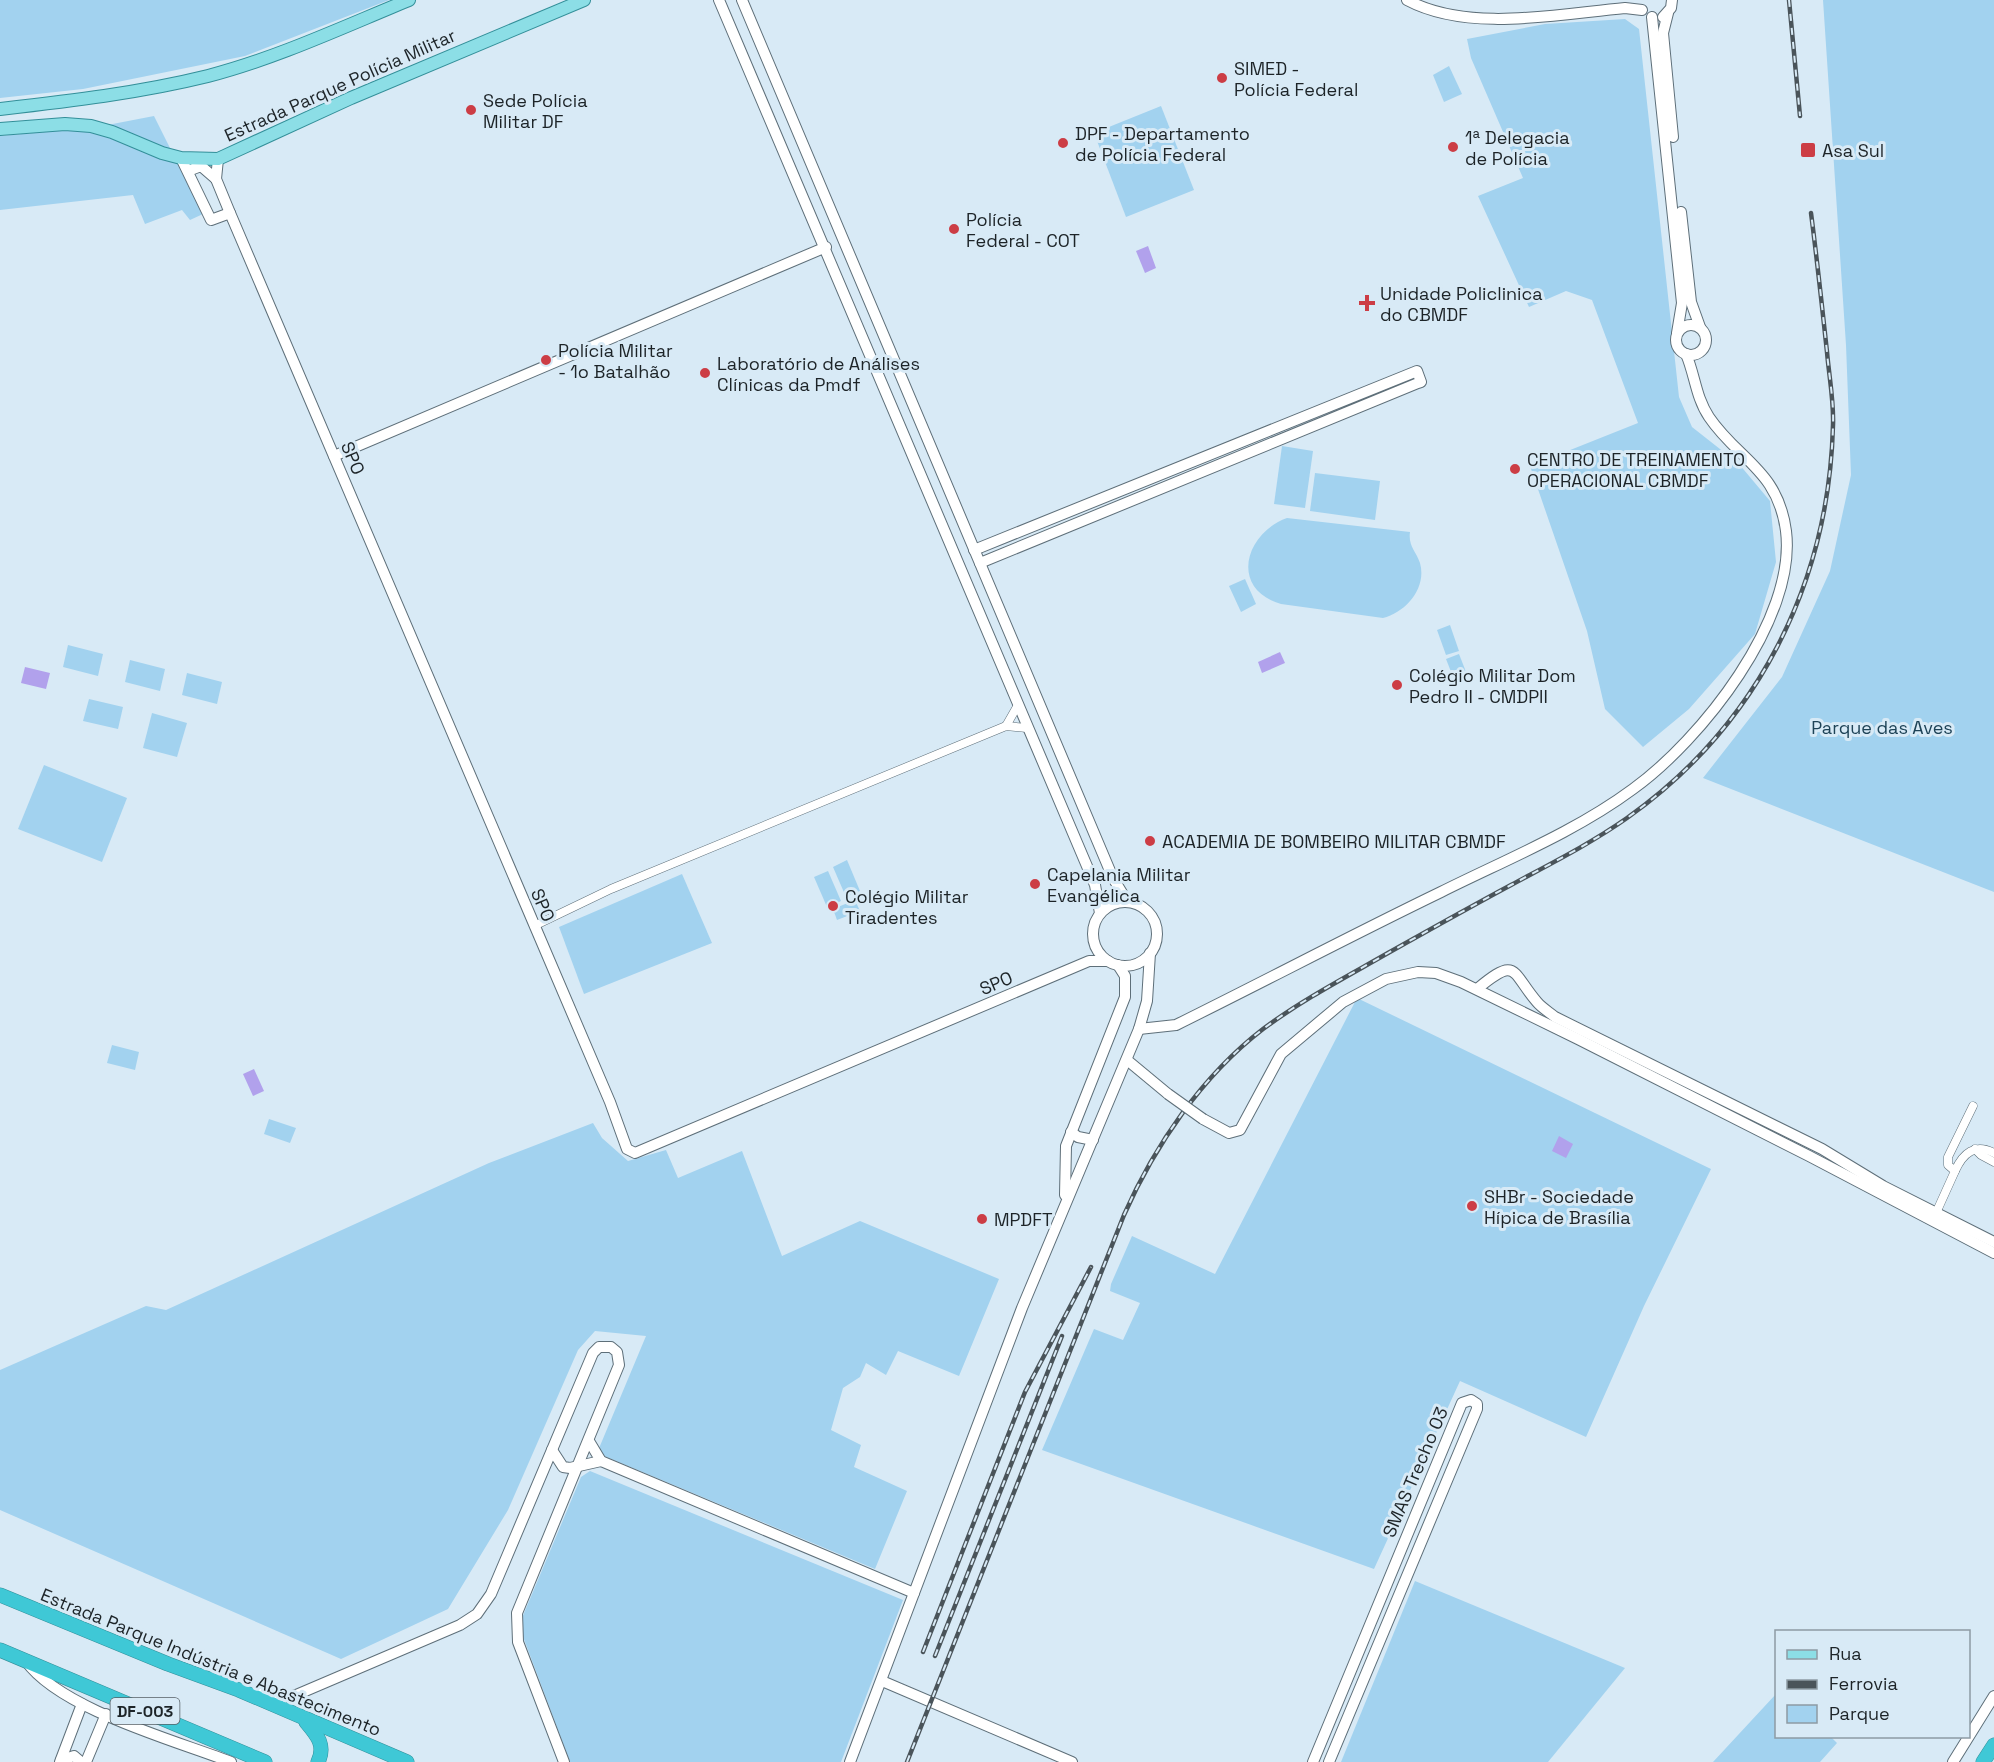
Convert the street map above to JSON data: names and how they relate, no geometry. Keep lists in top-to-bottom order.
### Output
{
  "streets": {
    "highway": ["Estrada Parque Indústria e Abastecimento", "DF-003"],
    "main road": ["Estrada Parque Polícia Militar"],
    "street": ["SPO", "SMAS Trecho 03"]
  },
  "crossings": [
    ["Estrada Parque Polícia Militar", "SPO"]
  ],
  "parks": ["Parque das Aves"],
  "places": {
    "other": [
      "SIMED - Polícia Federal",
      "Sede Polícia Militar DF",
      "DPF - Departamento de Polícia Federal",
      "1ª Delegacia de Polícia",
      "Polícia Federal - COT",
      "Polícia Militar - 1o Batalhão",
      "Laboratório de Análises Clínicas da Pmdf",
      "CENTRO DE TREINAMENTO OPERACIONAL CBMDF",
      "Colégio Militar Dom Pedro II - CMDPII",
      "ACADEMIA DE BOMBEIRO MILITAR CBMDF",
      "Capelania Militar Evangélica",
      "Colégio Militar Tiradentes",
      "SHBr - Sociedade Hípica de Brasília",
      "MPDFT"
    ],
    "transit": ["Asa Sul"],
    "health": ["Unidade Policlinica do CBMDF"]
  },
  "legend": ["Rua", "Ferrovia", "Parque"]
}
